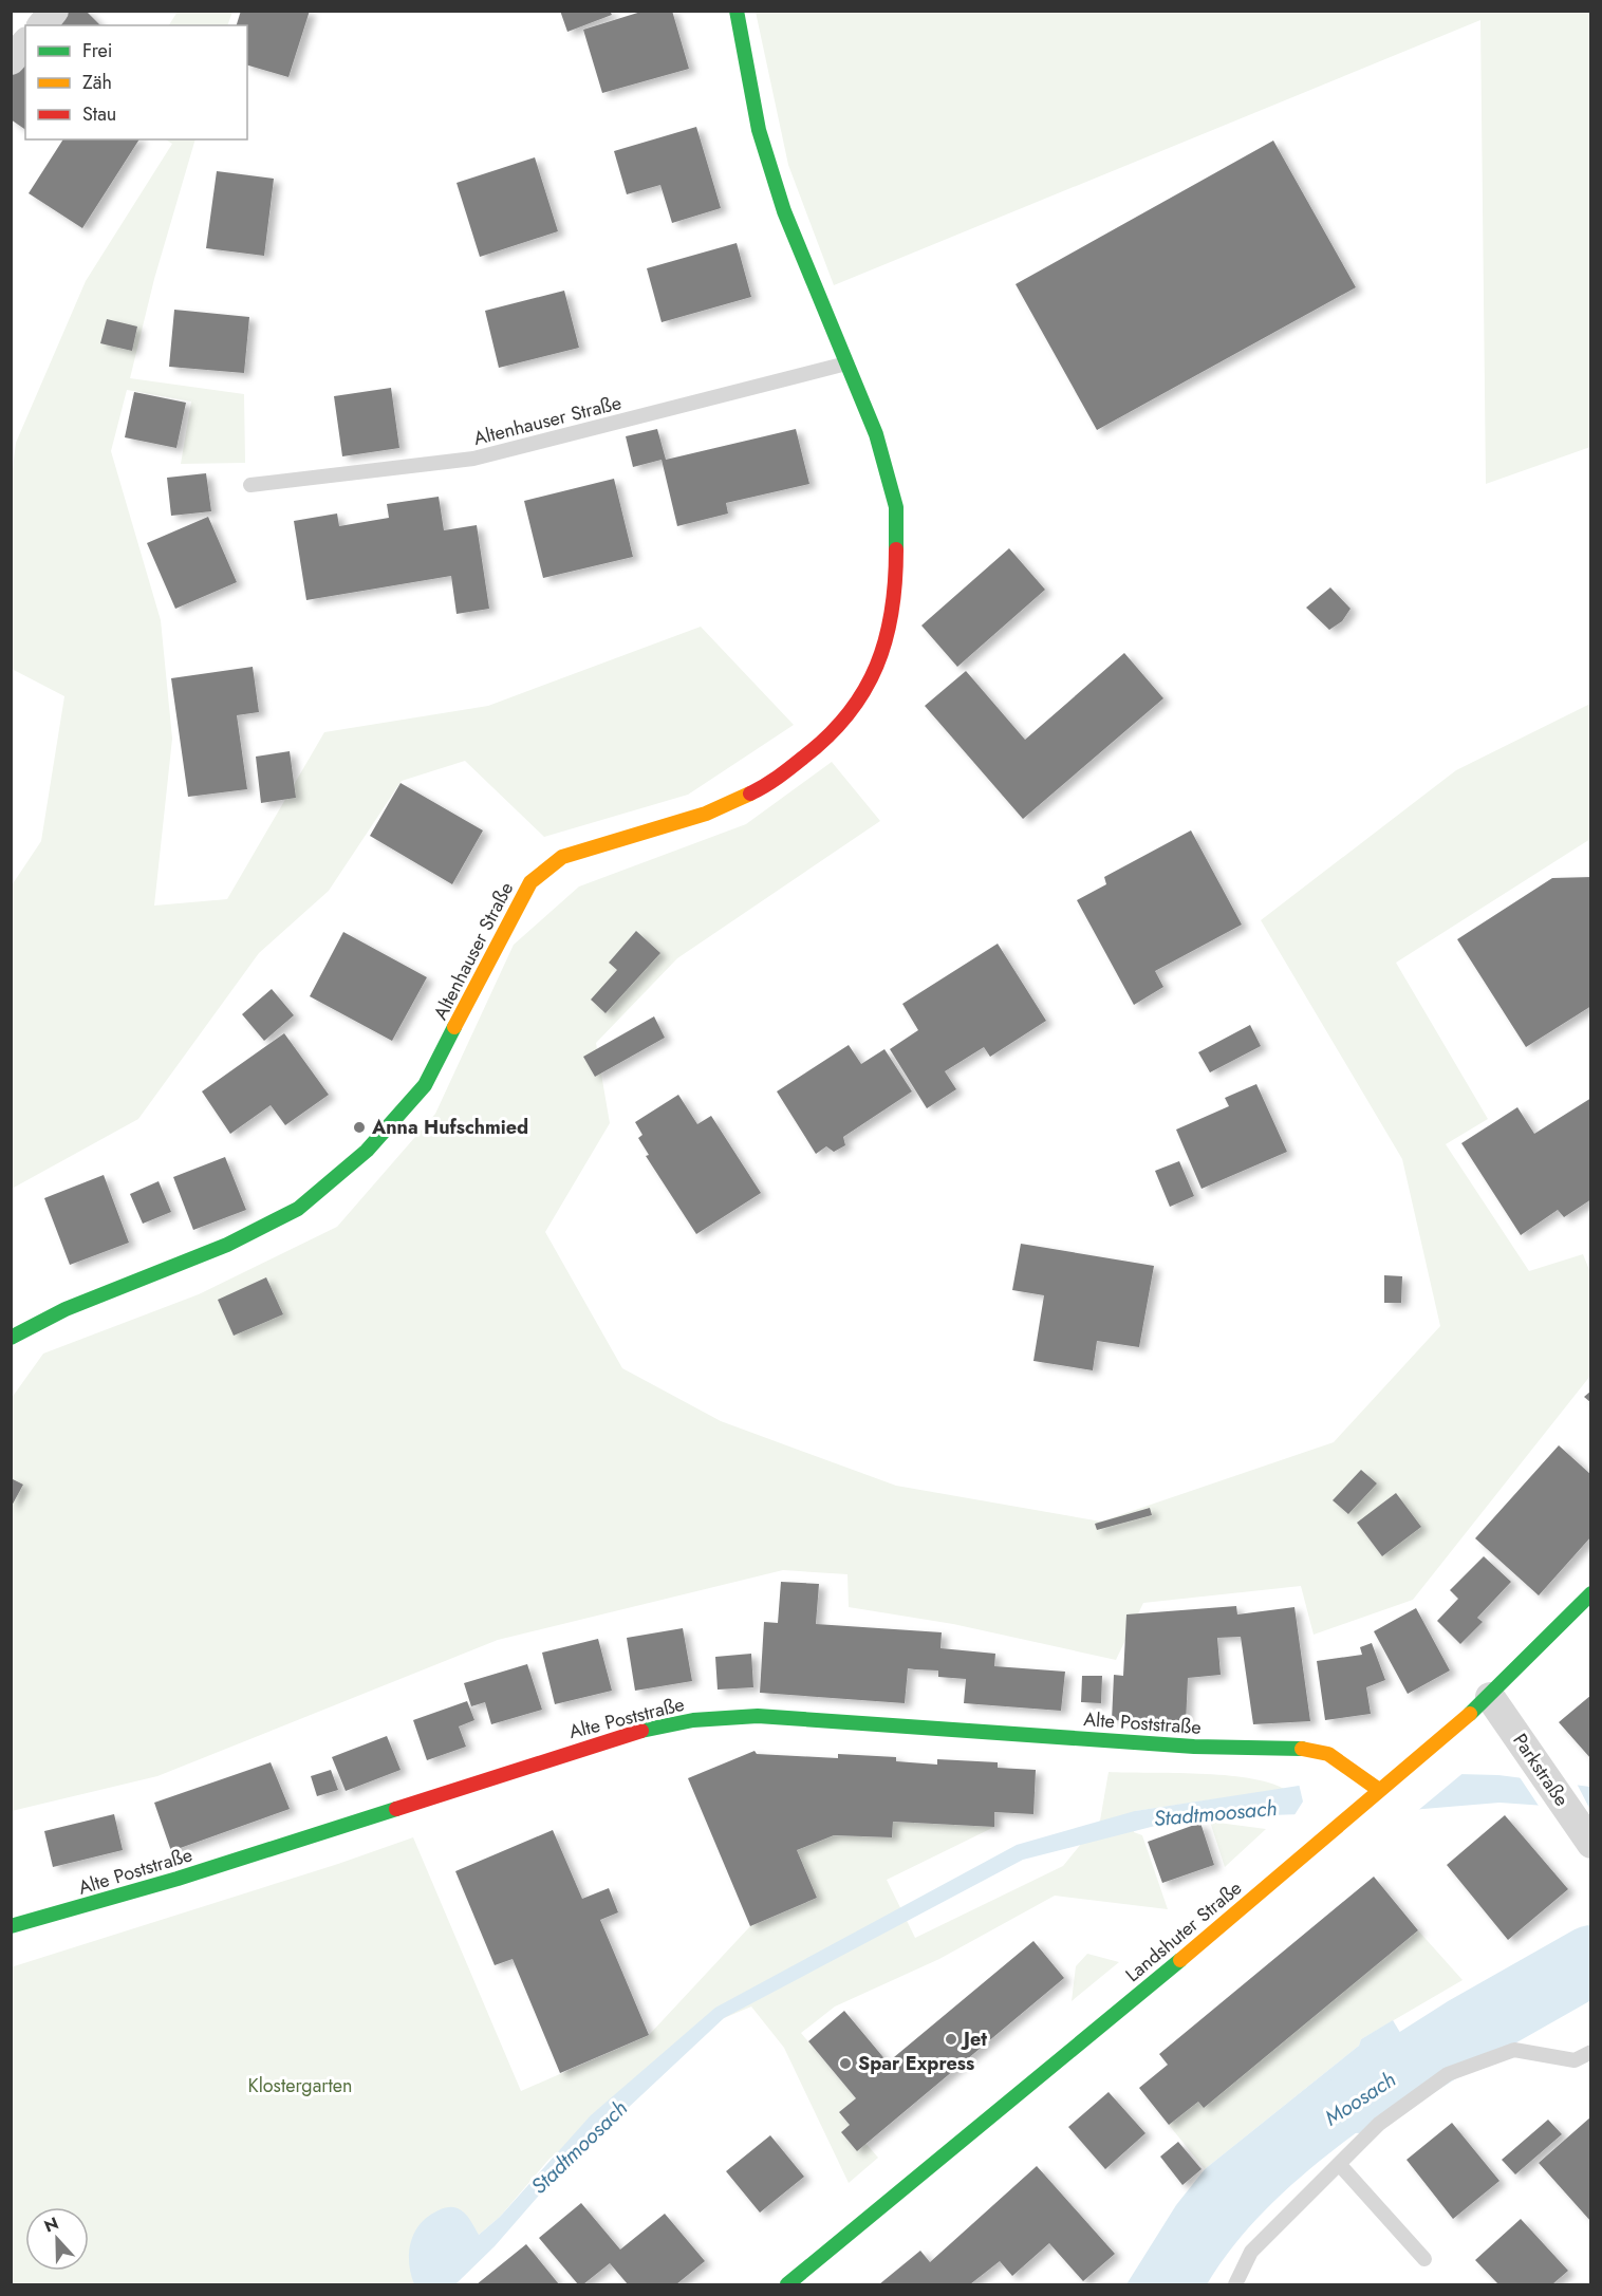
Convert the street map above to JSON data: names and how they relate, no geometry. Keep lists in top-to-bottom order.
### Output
{
  "streets": {
    "street": [
      "Altenhauser Straße",
      "Alte Poststraße",
      "Parkstraße",
      "Landshuter Straße"
    ]
  },
  "crossings": [
    ["Alte Poststraße", "Landshuter Straße"],
    ["Parkstraße", "Landshuter Straße"]
  ],
  "water": ["Stadtmoosach", "Moosach"],
  "parks": ["Klostergarten"],
  "places": ["Anna Hufschmied", "Jet", "Spar Express"],
  "legend": ["Frei", "Zäh", "Stau"],
  "north": "top"
}
